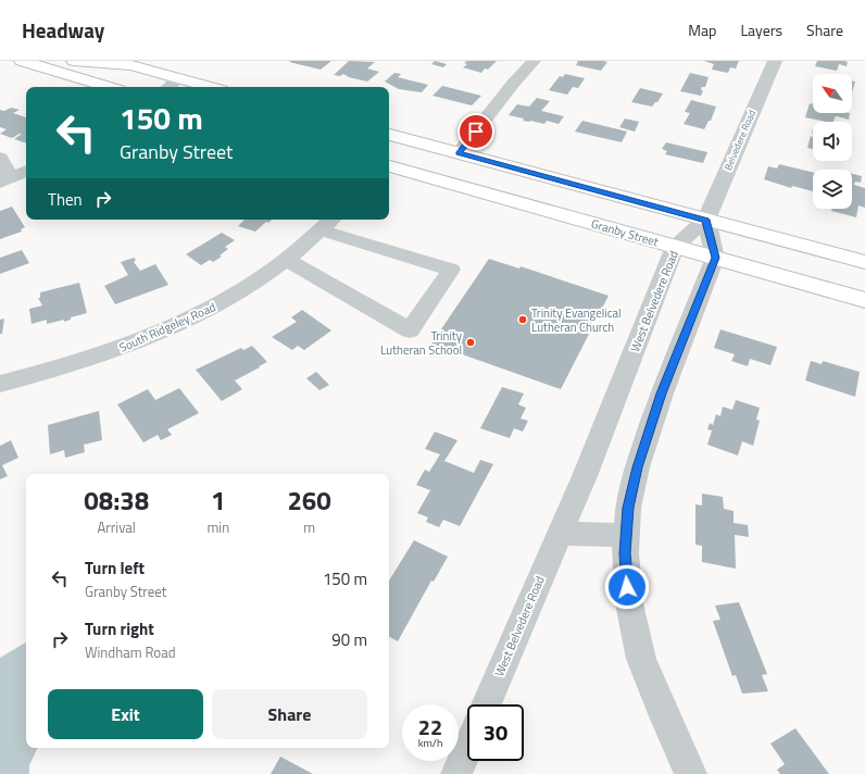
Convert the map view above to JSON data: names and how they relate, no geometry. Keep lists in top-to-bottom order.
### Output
{
  "streets": {
    "main road": ["Granby Street"],
    "street": ["Belvedere Road", "West Belvedere Road", "South Ridgeley Road"]
  },
  "crossings": [
    ["Belvedere Road", "West Belvedere Road"],
    ["Granby Street", "West Belvedere Road"]
  ],
  "places": ["Trinity Evangelical Lutheran Church", "Trinity Lutheran School"],
  "north": "top left",
  "page": {
    "header": "Headway",
    "nav": ["Map", "Layers", "Share"],
    "turn": ["150 m", "Granby Street"],
    "then": "Then",
    "eta": [
      "08:38",
      "Arrival",
      "1",
      "min",
      "260",
      "m"
    ],
    "list": [
      {
        "name": "Turn left",
        "note": "Granby Street",
        "value": "150 m"
      },
      {
        "name": "Turn right",
        "note": "Windham Road",
        "value": "90 m"
      }
    ],
    "buttons": ["Exit", "Share"],
    "speed": "22 km/h",
    "limit": "30"
  }
}
